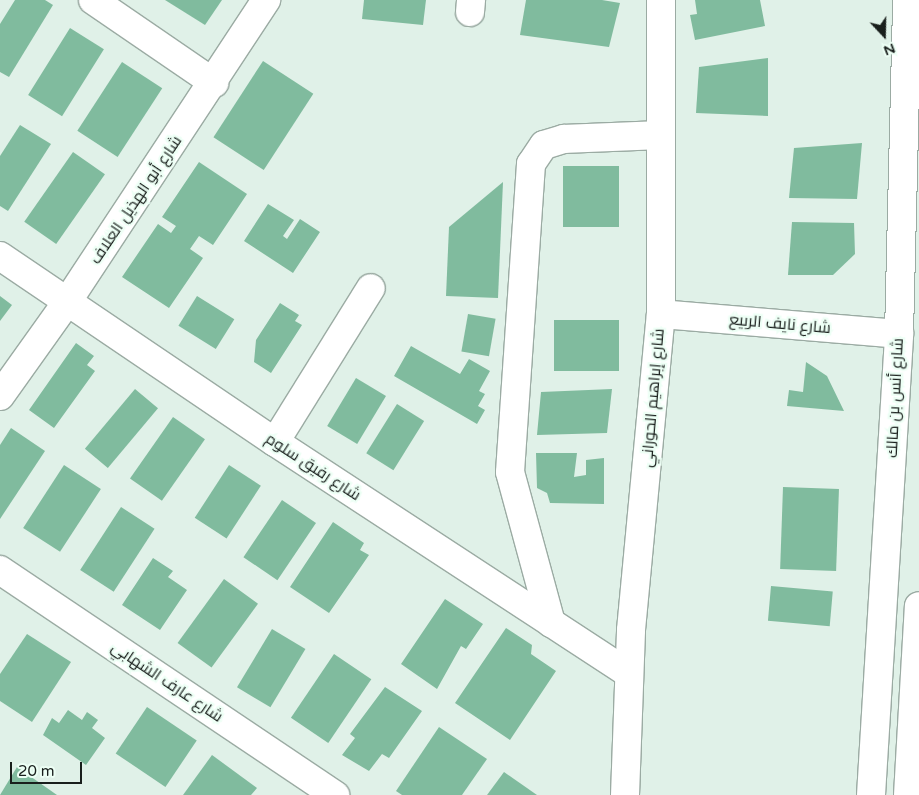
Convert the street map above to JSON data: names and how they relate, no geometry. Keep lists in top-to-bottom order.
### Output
{
  "streets": {
    "street": [
      "شارع أبو الهذيل العلاف",
      "شارع نايف الربيع",
      "شارع إبراهيم الحوراني",
      "شارع أنس بن مالك",
      "شارع رفيق سلوم",
      "شارع عارف الشهابي"
    ]
  },
  "crossings": [
    ["شارع أبو الهذيل العلاف", "شارع رفيق سلوم"],
    ["شارع نايف الربيع", "شارع إبراهيم الحوراني"],
    ["شارع نايف الربيع", "شارع أنس بن مالك"],
    ["شارع إبراهيم الحوراني", "شارع رفيق سلوم"]
  ],
  "scale_bar": "20 m",
  "north": "bottom"
}
